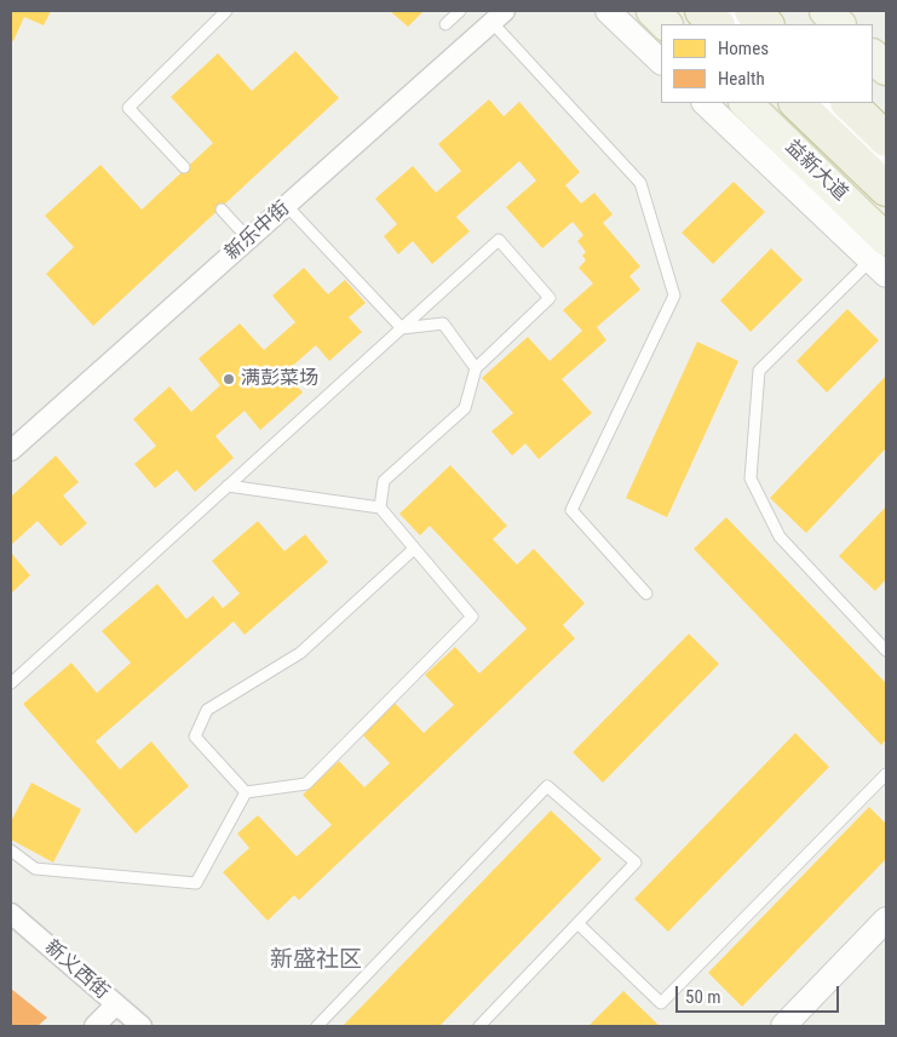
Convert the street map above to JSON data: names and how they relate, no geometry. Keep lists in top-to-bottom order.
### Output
{
  "streets": {
    "main road": ["益新大道"],
    "street": ["新乐中街", "新义西街"]
  },
  "districts": ["新盛社区"],
  "places": ["满彭菜场"],
  "legend": ["Homes", "Health"],
  "scale_bar": "50 m"
}
